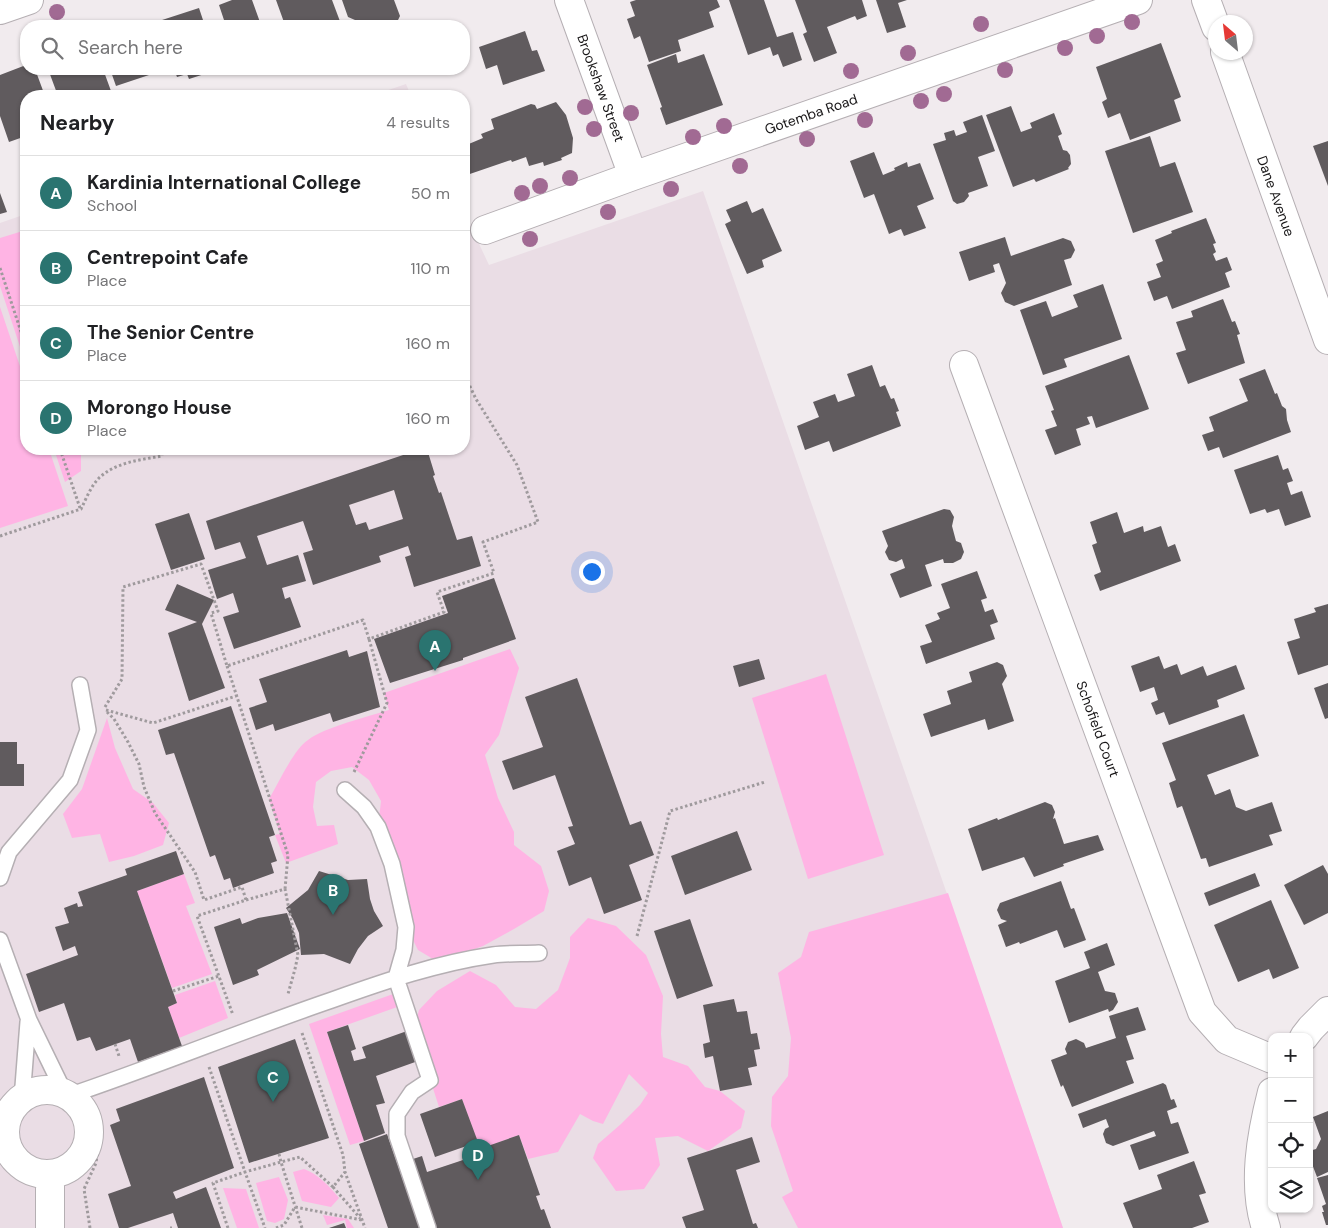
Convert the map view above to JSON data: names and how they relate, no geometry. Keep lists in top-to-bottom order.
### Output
{
  "streets": {
    "street": [
      "Brookshaw Street",
      "Gotemba Road",
      "Dane Avenue",
      "Schofield Court"
    ]
  },
  "crossings": [
    ["Brookshaw Street", "Gotemba Road"]
  ],
  "north": "top left",
  "page": {
    "search": "Search here",
    "heading": ["Nearby", "4 results"],
    "list": [
      {
        "mark": "A",
        "name": "Kardinia International College",
        "note": "School",
        "value": "50 m"
      },
      {
        "mark": "B",
        "name": "Centrepoint Cafe",
        "note": "Place",
        "value": "110 m"
      },
      {
        "mark": "C",
        "name": "The Senior Centre",
        "note": "Place",
        "value": "160 m"
      },
      {
        "mark": "D",
        "name": "Morongo House",
        "note": "Place",
        "value": "160 m"
      }
    ],
    "pins": [
      "A",
      "B",
      "C",
      "D"
    ],
    "map_buttons": ["+", "−"]
  }
}
